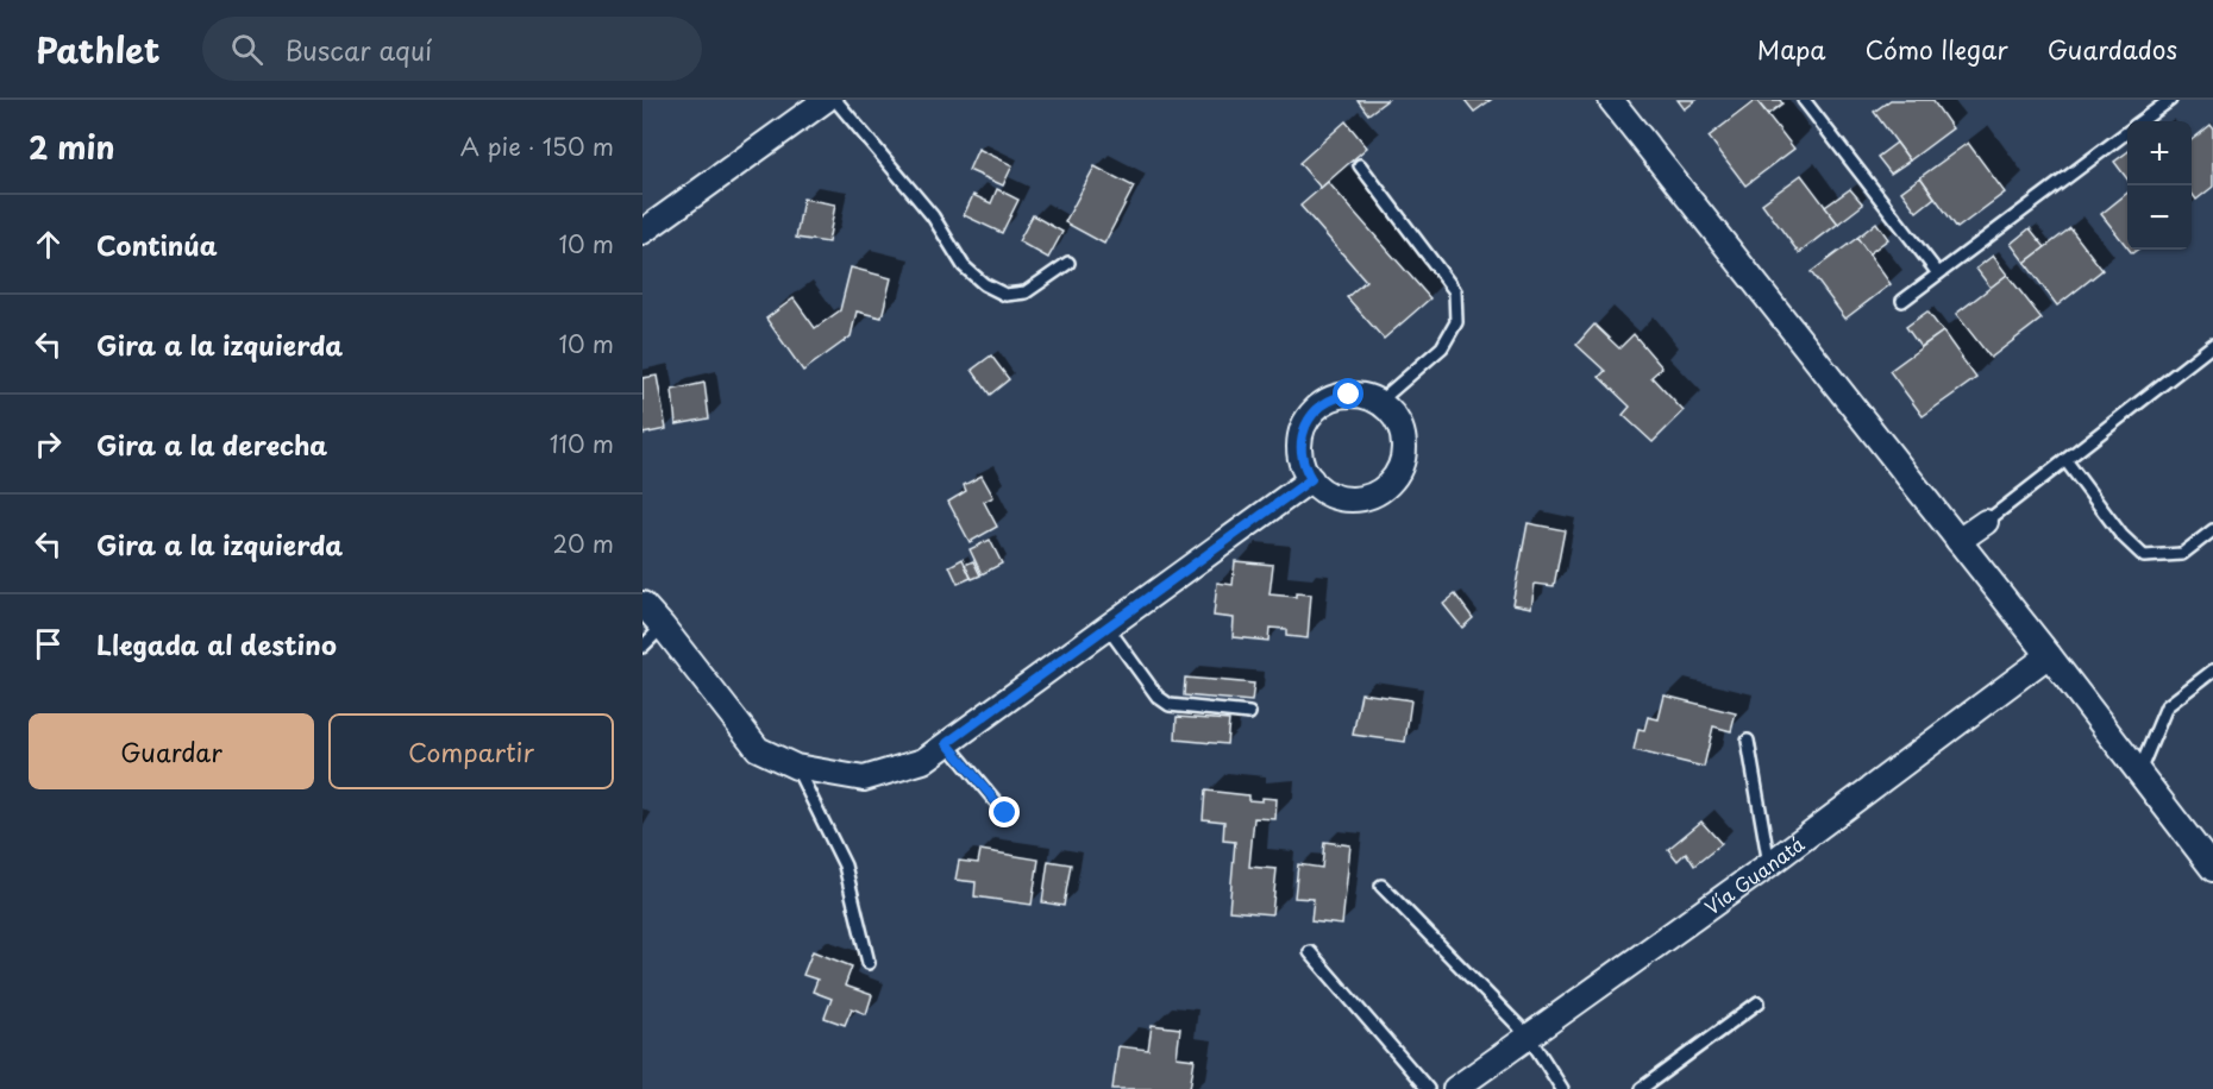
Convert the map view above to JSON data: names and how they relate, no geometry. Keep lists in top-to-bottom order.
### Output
{
  "streets": {
    "street": ["Vía Guanatá"]
  },
  "page": {
    "header": "Pathlet",
    "search": "Buscar aquí",
    "nav": ["Mapa", "Cómo llegar", "Guardados"],
    "heading": ["2 min", "A pie · 150 m"],
    "map_buttons": ["+", "−"],
    "list": [
      ["Continúa", "10 m"],
      ["Gira a la izquierda", "10 m"],
      ["Gira a la derecha", "110 m"],
      ["Gira a la izquierda", "20 m"],
      "Llegada al destino"
    ],
    "buttons": ["Guardar", "Compartir"]
  }
}
